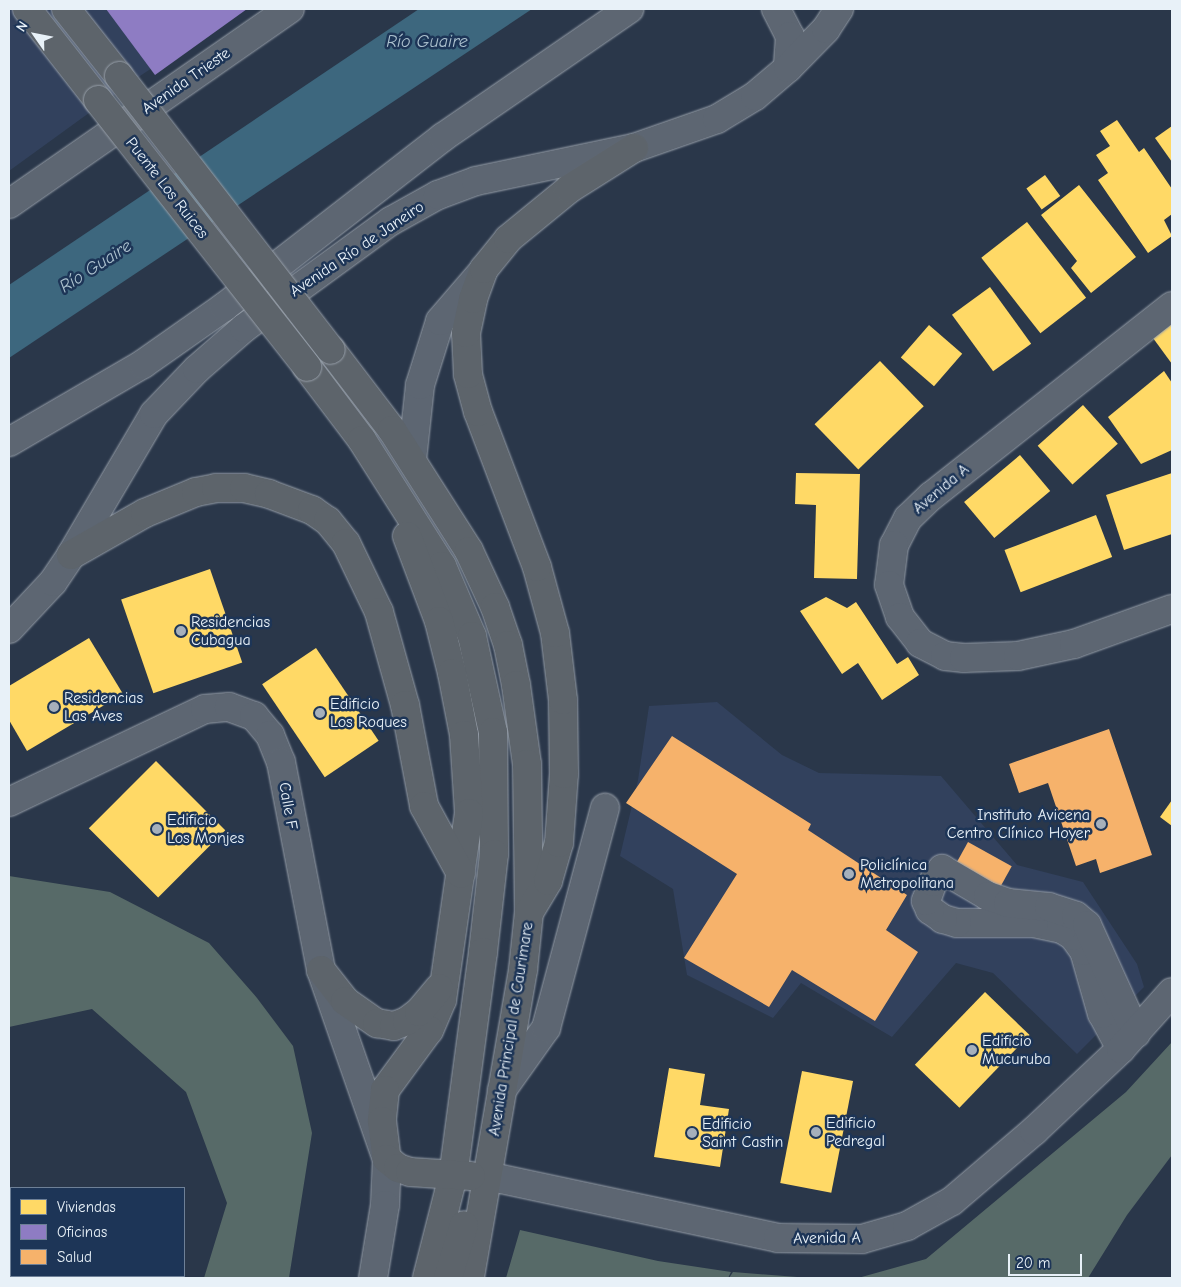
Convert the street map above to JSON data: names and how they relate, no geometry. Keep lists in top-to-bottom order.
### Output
{
  "streets": {
    "main road": ["Puente Los Ruices", "Avenida Principal de Caurimare"],
    "street": [
      "Avenida Trieste",
      "Avenida Río de Janeiro",
      "Avenida A",
      "Calle F"
    ]
  },
  "crossings": [
    ["Puente Los Ruices", "Avenida Principal de Caurimare"],
    ["Avenida A", "Avenida Principal de Caurimare"]
  ],
  "water": ["Río Guaire"],
  "places": [
    "Residencias Cubagua",
    "Residencias Las Aves",
    "Edificio Los Roques",
    "Instituto Avicena Centro Clínico Hoyer",
    "Edificio Los Monjes",
    "Policlínica Metropolitana",
    "Edificio Mucuruba",
    "Edificio Pedregal",
    "Edificio Saint Castin"
  ],
  "legend": ["Viviendas", "Oficinas", "Salud"],
  "scale_bar": "20 m",
  "north": "top left"
}
